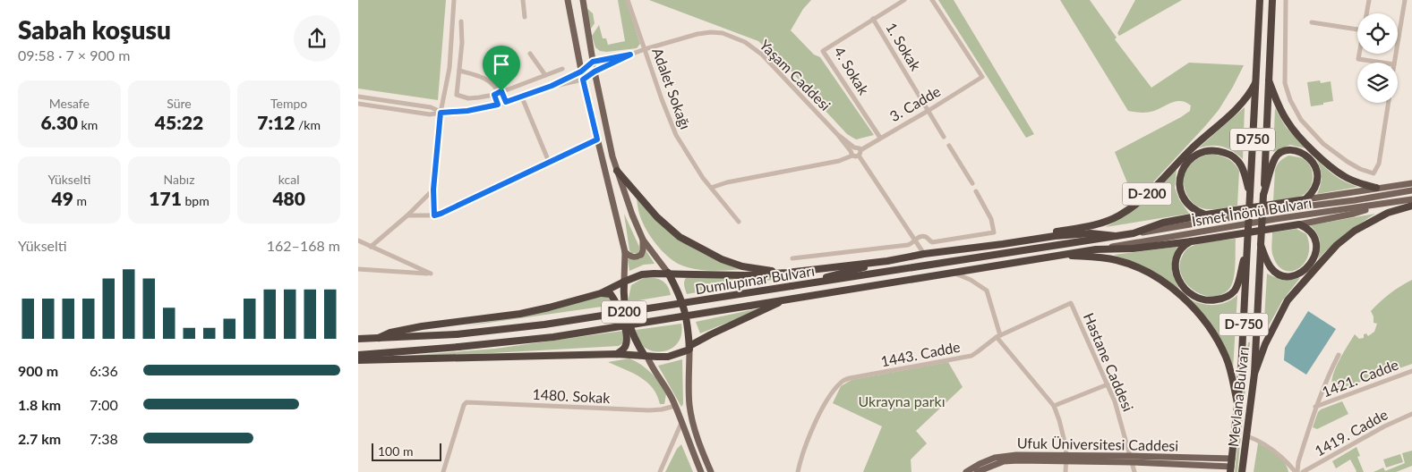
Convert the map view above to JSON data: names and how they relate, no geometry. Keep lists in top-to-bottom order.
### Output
{
  "streets": {
    "highway": [
      "D750",
      "D-200",
      "Dumlupınar Bulvarı",
      "D200",
      "D-750",
      "Mevlana Bulvarı"
    ],
    "main road": ["İsmet İnönü Bulvarı", "Ufuk Üniversitesi Caddesi"],
    "street": [
      "1. Sokak",
      "4. Sokak",
      "Yaşam Caddesi",
      "Adalet Sokağı",
      "3. Cadde",
      "1443. Cadde",
      "Hastane Caddesi",
      "1421. Cadde",
      "1480. Sokak",
      "1419. Cadde"
    ]
  },
  "crossings": [
    ["1. Sokak", "4. Sokak"],
    ["1. Sokak", "3. Cadde"],
    ["4. Sokak", "3. Cadde"],
    ["Yaşam Caddesi", "Adalet Sokağı"],
    ["Yaşam Caddesi", "3. Cadde"],
    ["D750", "D-200"],
    ["D750", "D-750"],
    ["İsmet İnönü Bulvarı", "Dumlupınar Bulvarı"],
    ["D-750", "Mevlana Bulvarı"],
    ["1443. Cadde", "Hastane Caddesi"],
    ["Hastane Caddesi", "Ufuk Üniversitesi Caddesi"],
    ["Mevlana Bulvarı", "Ufuk Üniversitesi Caddesi"]
  ],
  "parks": ["Ukrayna parkı"],
  "scale_bar": "100 m",
  "page": {
    "heading": ["Sabah koşusu", "09:58 · 7 × 900 m"],
    "stats": [
      ["Mesafe", "6.30 km"],
      ["Süre", "45:22"],
      ["Tempo", "7:12 /km"],
      ["Yükselti", "49 m"],
      ["Nabız", "171 bpm"],
      ["kcal", "480"]
    ],
    "chart": ["Yükselti", "162–168 m"],
    "list": [
      {
        "name": "900 m",
        "note": "6:36"
      },
      {
        "name": "1.8 km",
        "note": "7:00"
      },
      {
        "name": "2.7 km",
        "note": "7:38"
      }
    ],
    "scale": "100 m"
  }
}
